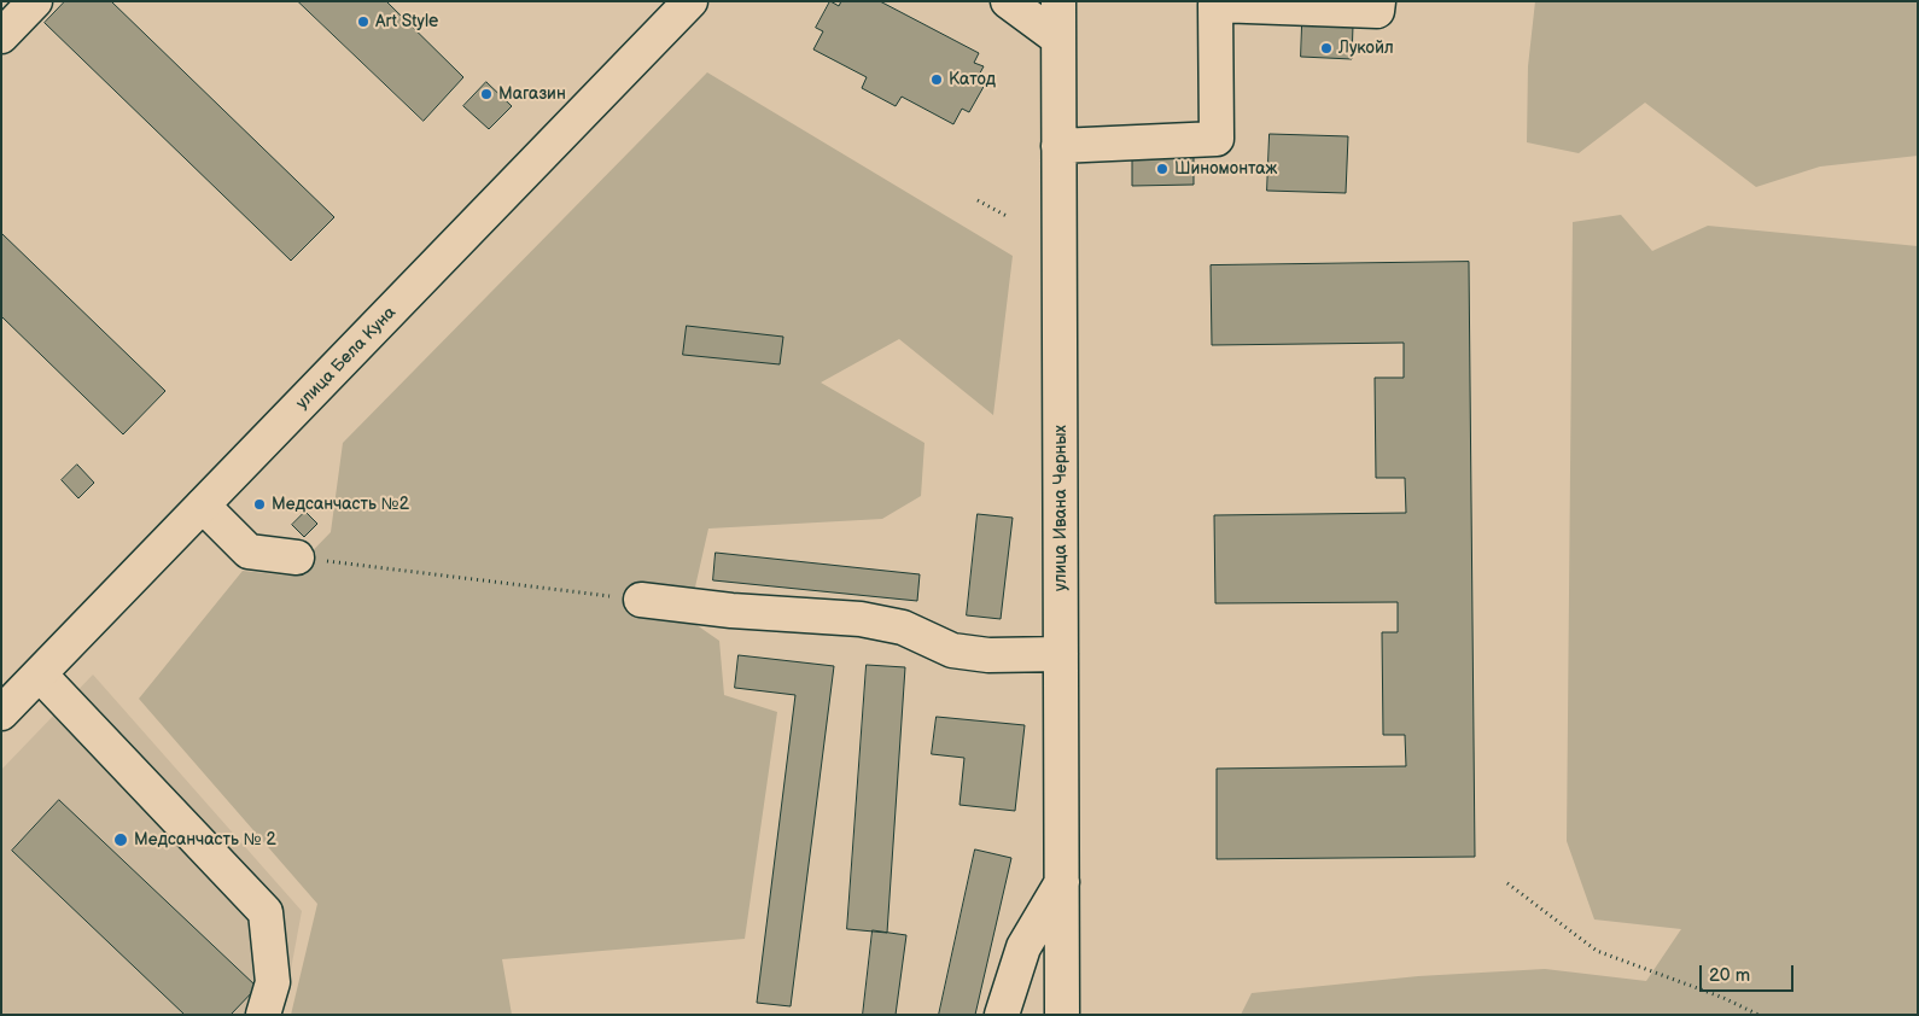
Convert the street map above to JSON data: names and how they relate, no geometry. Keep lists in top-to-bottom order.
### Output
{
  "streets": {
    "street": ["улица Бела Куна", "улица Ивана Черных"]
  },
  "places": [
    "Art Style",
    "Лукойл",
    "Катод",
    "Магазин",
    "Шиномонтаж",
    "Медсанчасть №2",
    "Медсанчасть № 2"
  ],
  "scale_bar": "20 m"
}
